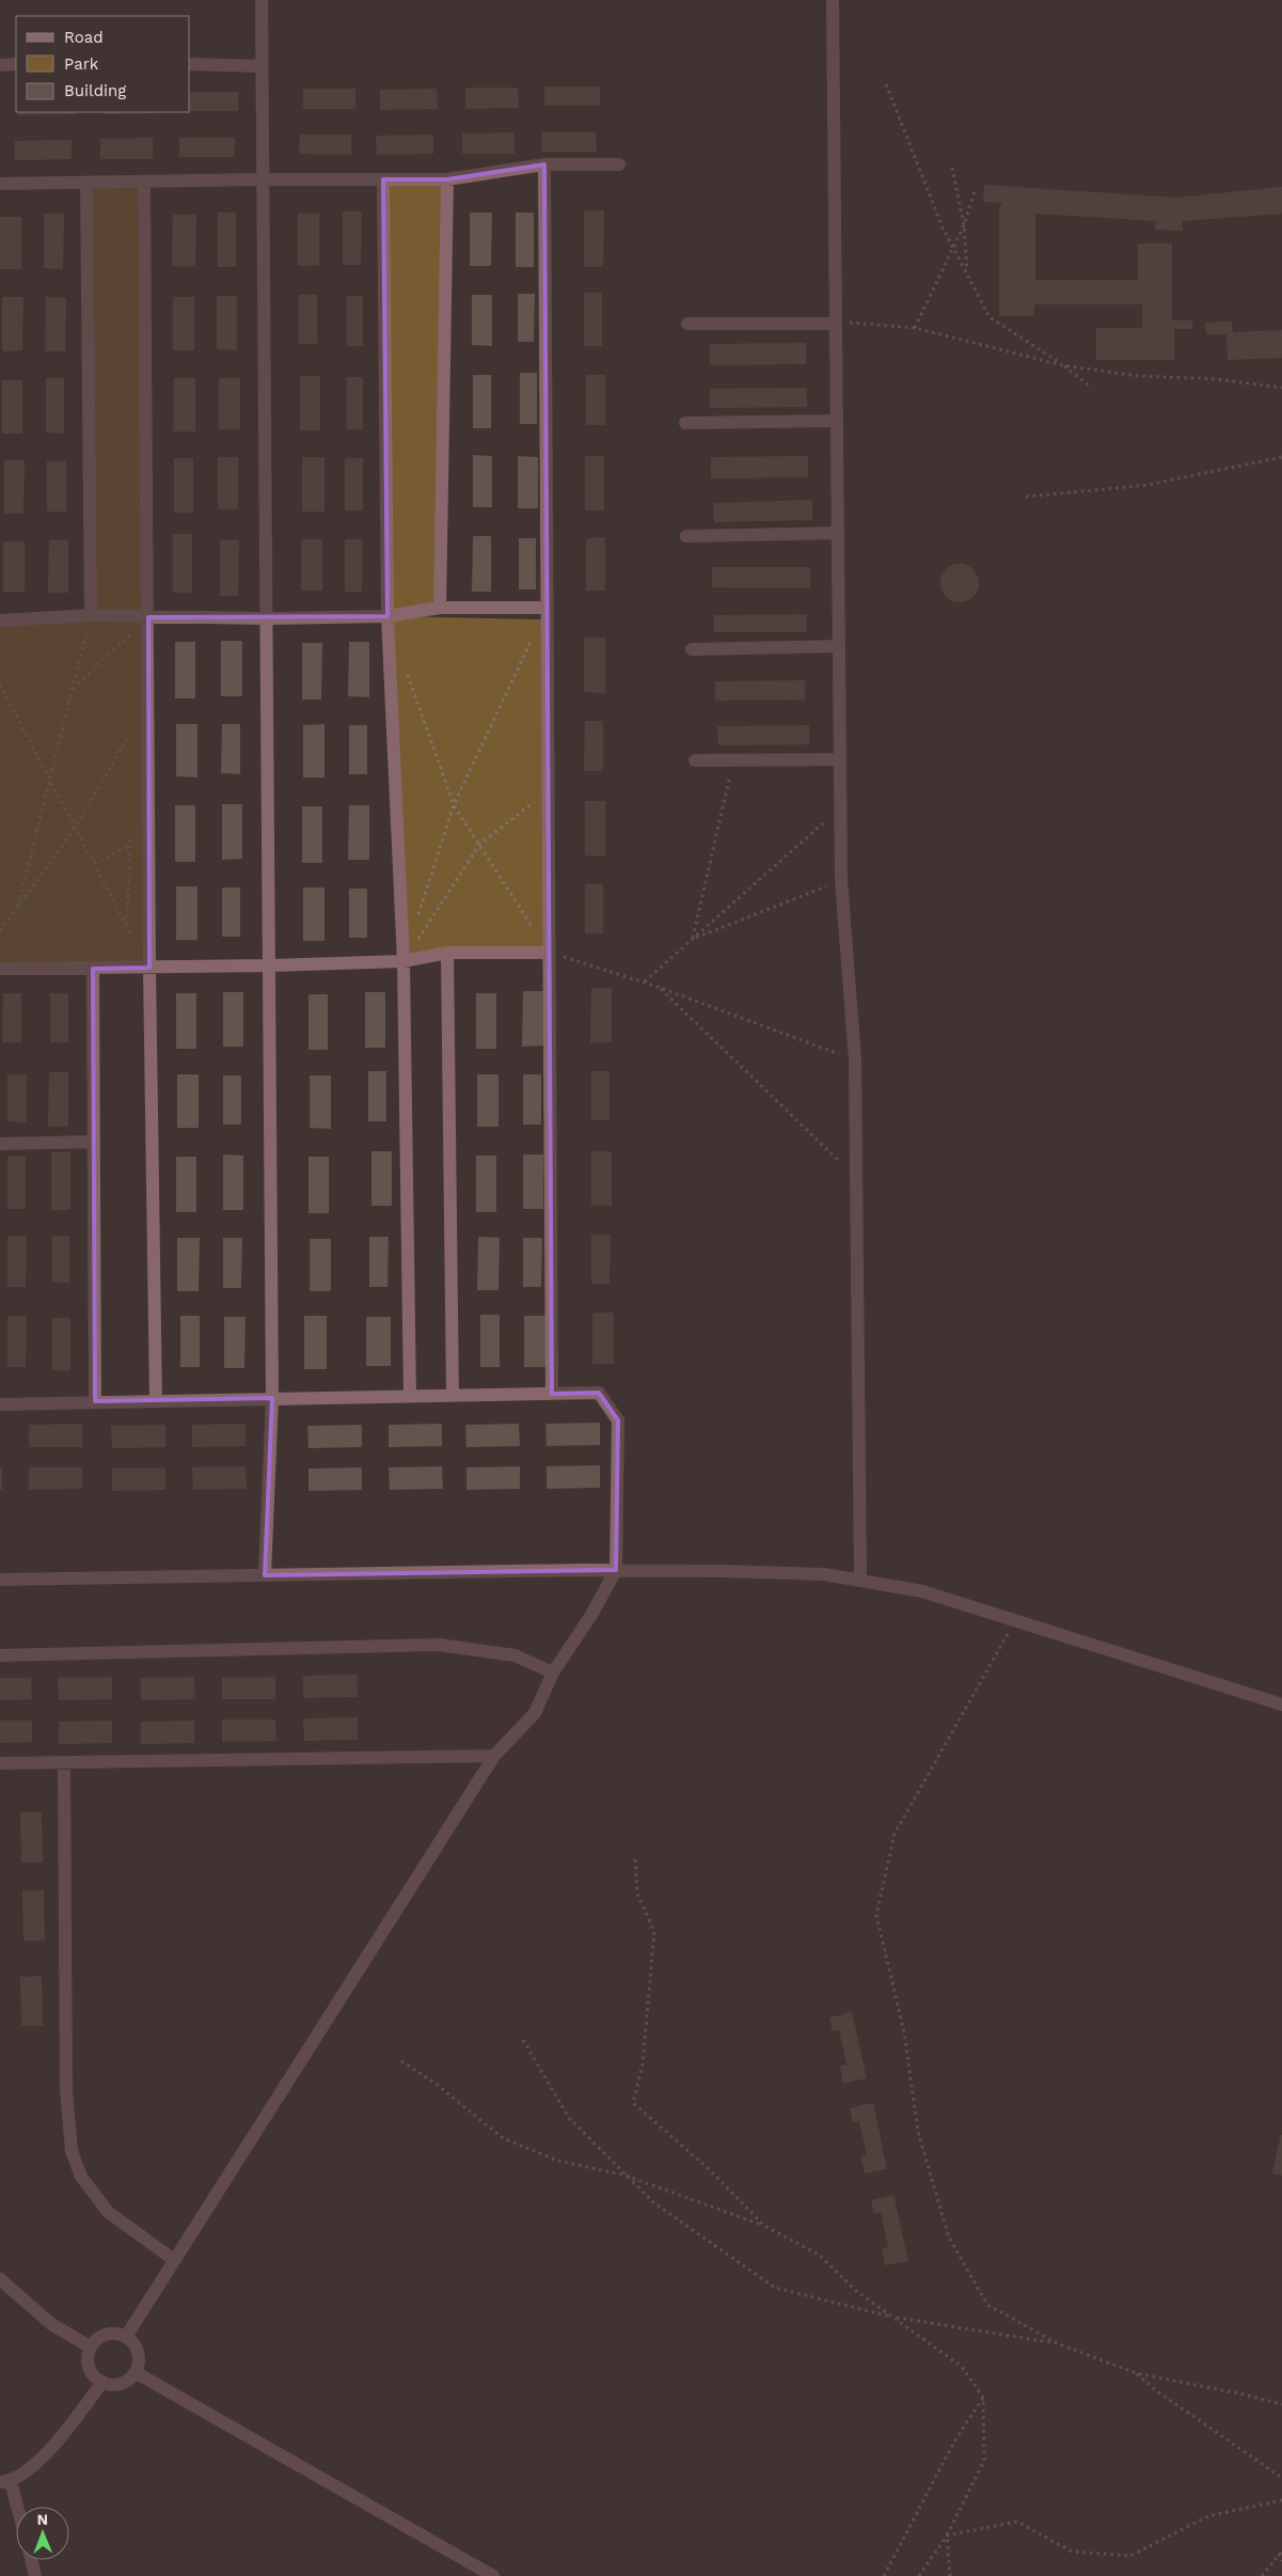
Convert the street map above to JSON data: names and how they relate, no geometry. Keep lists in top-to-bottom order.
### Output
{
  "legend": ["Road", "Park", "Building"],
  "north": "top"
}
